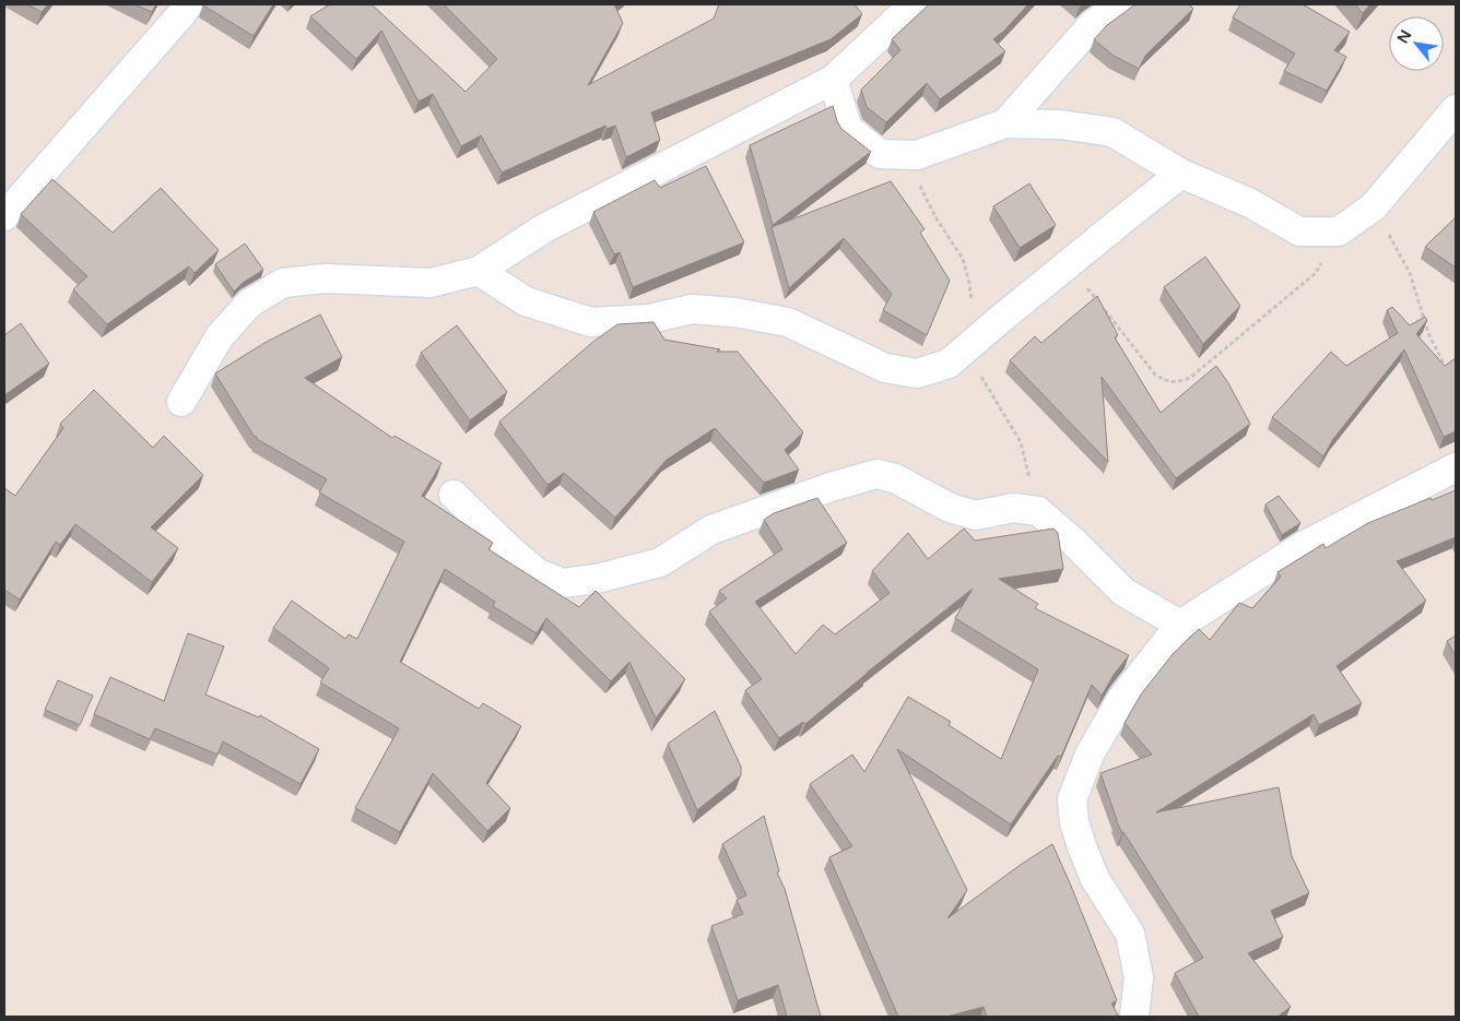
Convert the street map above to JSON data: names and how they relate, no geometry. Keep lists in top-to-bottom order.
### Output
{
  "north": "top left"
}
